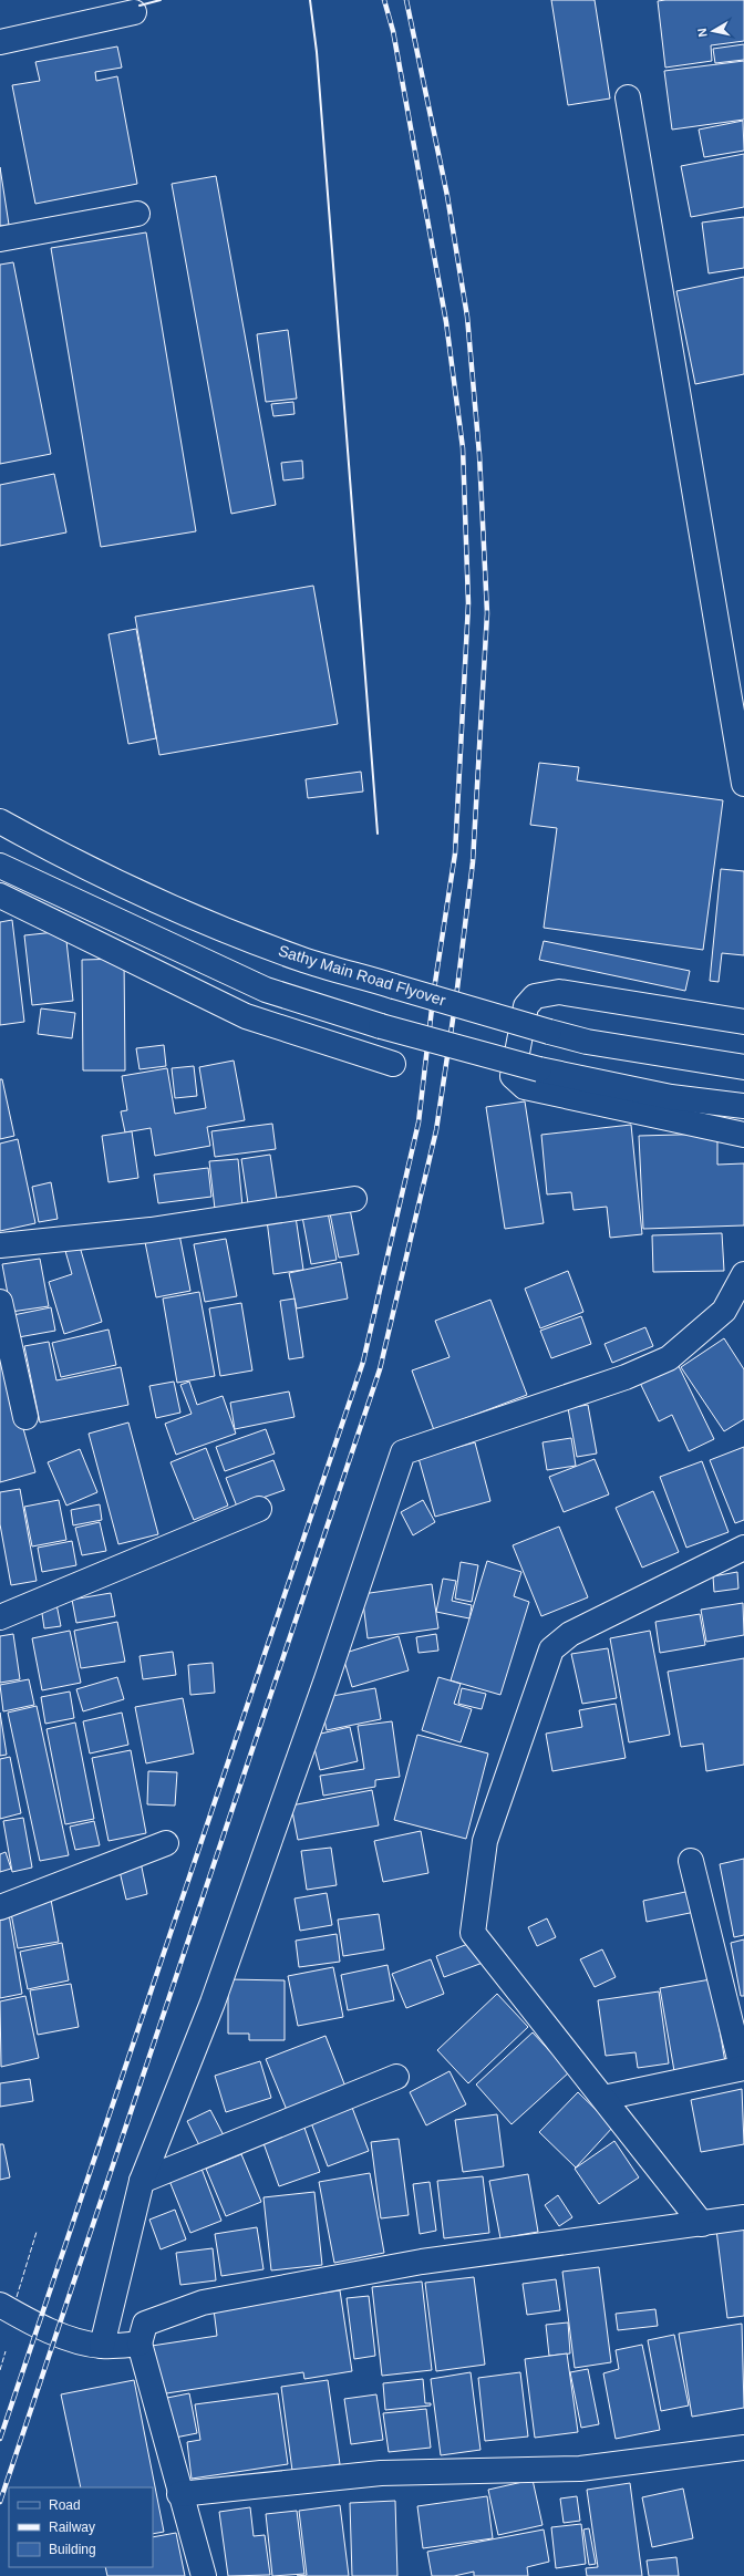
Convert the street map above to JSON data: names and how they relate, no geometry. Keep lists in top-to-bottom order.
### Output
{
  "streets": {
    "main road": ["Sathy Main Road Flyover"]
  },
  "legend": ["Road", "Railway", "Building"],
  "north": "left"
}
